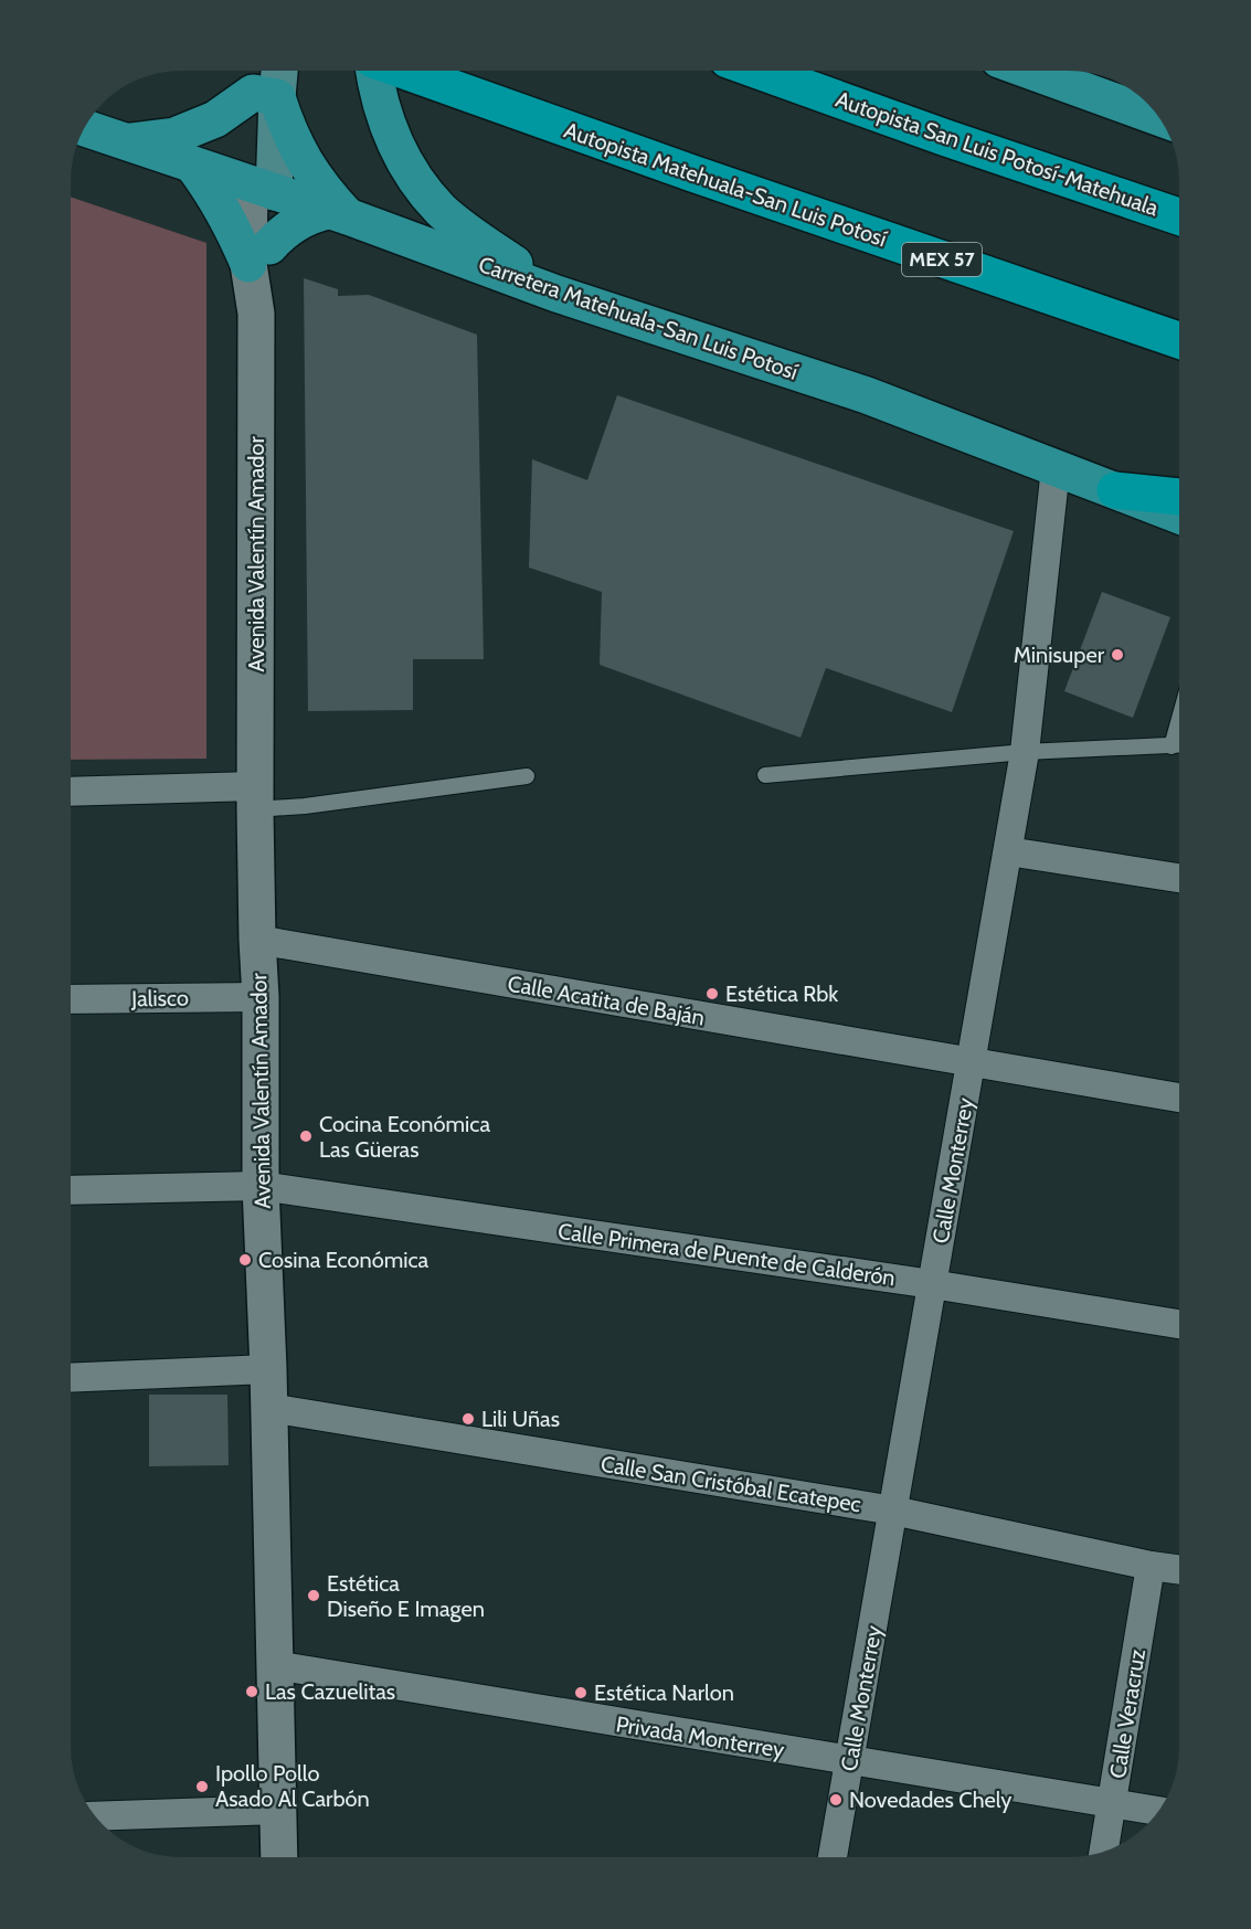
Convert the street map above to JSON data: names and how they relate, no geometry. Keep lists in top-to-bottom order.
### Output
{
  "streets": {
    "highway": ["Autopista San Luis Potosí-Matehuala", "Autopista Matehuala-San Luis Potosí", "MEX 57"],
    "main road": ["Carretera Matehuala-San Luis Potosí", "Avenida Valentín Amador"],
    "street": [
      "Jalisco",
      "Calle Acatita de Baján",
      "Calle Monterrey",
      "Calle Primera de Puente de Calderón",
      "Calle San Cristóbal Ecatepec",
      "Calle Veracruz",
      "Privada Monterrey"
    ]
  },
  "crossings": [
    ["Carretera Matehuala-San Luis Potosí", "Avenida Valentín Amador"],
    ["Carretera Matehuala-San Luis Potosí", "Calle Monterrey"],
    ["Avenida Valentín Amador", "Jalisco"],
    ["Avenida Valentín Amador", "Calle Acatita de Baján"],
    ["Avenida Valentín Amador", "Calle Primera de Puente de Calderón"],
    ["Avenida Valentín Amador", "Calle San Cristóbal Ecatepec"],
    ["Avenida Valentín Amador", "Privada Monterrey"],
    ["Calle Acatita de Baján", "Calle Monterrey"],
    ["Calle Monterrey", "Calle Primera de Puente de Calderón"],
    ["Calle Monterrey", "Calle San Cristóbal Ecatepec"],
    ["Calle Monterrey", "Privada Monterrey"],
    ["Calle San Cristóbal Ecatepec", "Calle Veracruz"],
    ["Calle Veracruz", "Privada Monterrey"]
  ],
  "places": [
    "Minisuper",
    "Estética Rbk",
    "Cocina Económica Las Güeras",
    "Cosina Económica",
    "Lili Uñas",
    "Estética Diseño E Imagen",
    "Las Cazuelitas",
    "Estética Narlon",
    "Ipollo Pollo Asado Al Carbón",
    "Novedades Chely"
  ]
}
